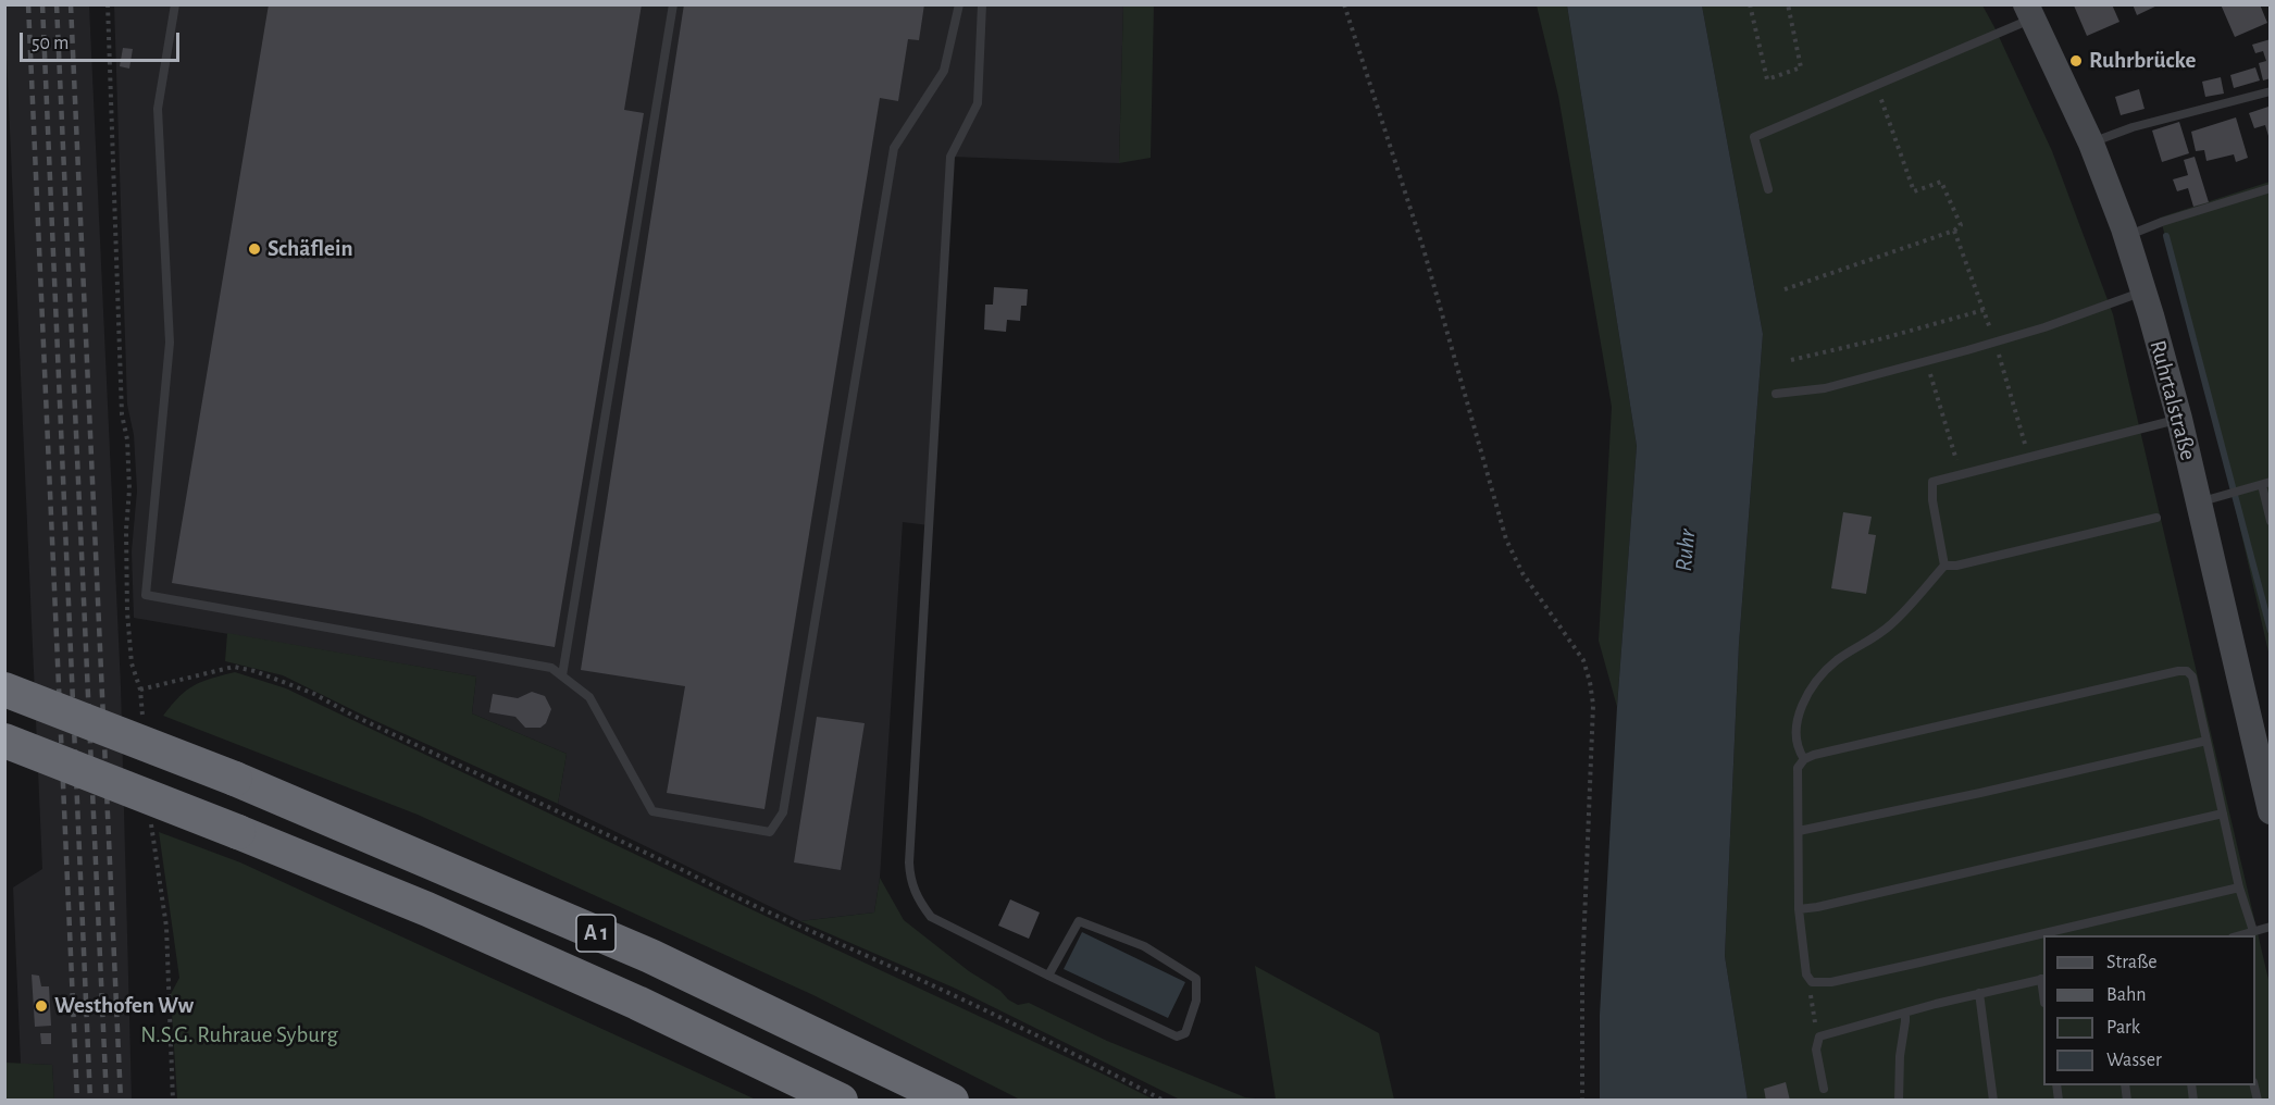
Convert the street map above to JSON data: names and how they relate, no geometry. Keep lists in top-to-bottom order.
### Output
{
  "streets": {
    "highway": ["A 1"],
    "main road": ["Ruhrtalstraße"]
  },
  "water": ["Ruhr"],
  "parks": ["N.S.G. Ruhraue Syburg"],
  "places": ["Ruhrbrücke", "Schäflein", "Westhofen Ww"],
  "legend": [
    "Straße",
    "Bahn",
    "Park",
    "Wasser"
  ],
  "scale_bar": "50 m"
}
